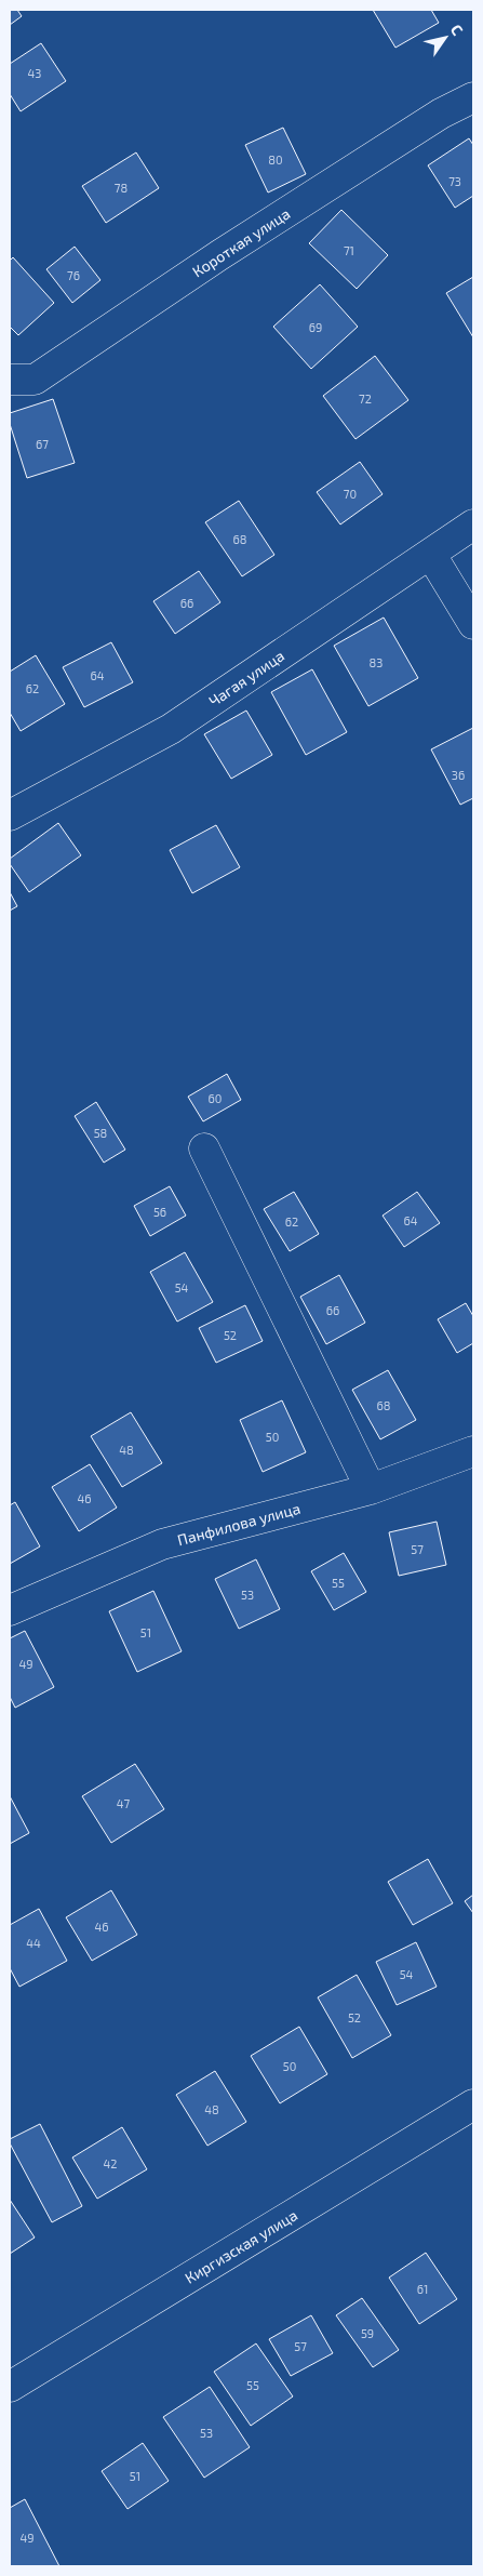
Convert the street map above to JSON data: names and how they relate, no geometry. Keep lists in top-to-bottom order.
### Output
{
  "streets": {
    "street": [
      "Короткая улица",
      "Чагая улица",
      "Панфилова улица",
      "Киргизская улица"
    ]
  },
  "house_numbers": [
    "43",
    "80",
    "73",
    "78",
    "71",
    "76",
    "69",
    "72",
    "67",
    "70",
    "68",
    "66",
    "83",
    "64",
    "62",
    "36",
    "60",
    "58",
    "56",
    "64",
    "62",
    "54",
    "66",
    "52",
    "68",
    "50",
    "48",
    "46",
    "57",
    "55",
    "53",
    "51",
    "49",
    "47",
    "46",
    "44",
    "54",
    "52",
    "50",
    "48",
    "42",
    "61",
    "59",
    "57",
    "55",
    "53",
    "51",
    "49"
  ],
  "north": "top right"
}
